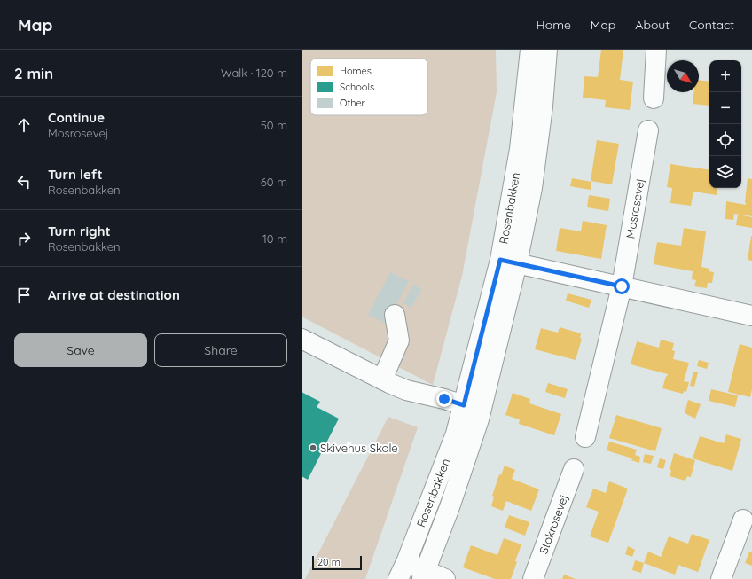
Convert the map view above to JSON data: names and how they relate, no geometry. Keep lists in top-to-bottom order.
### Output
{
  "streets": {
    "street": ["Rosenbakken", "Mosrosevej", "Stokrosevej"]
  },
  "places": ["Skivehus Skole"],
  "legend": ["Homes", "Schools", "Other"],
  "scale_bar": "20 m",
  "north": "bottom right",
  "page": {
    "header": "Map",
    "nav": [
      "Home",
      "Map",
      "About",
      "Contact"
    ],
    "heading": ["2 min", "Walk · 120 m"],
    "map_buttons": ["+", "−"],
    "list": [
      ["Continue", "Mosrosevej", "50 m"],
      ["Turn left", "Rosenbakken", "60 m"],
      ["Turn right", "Rosenbakken", "10 m"],
      "Arrive at destination"
    ],
    "buttons": ["Save", "Share"],
    "scale": "20 m"
  }
}
